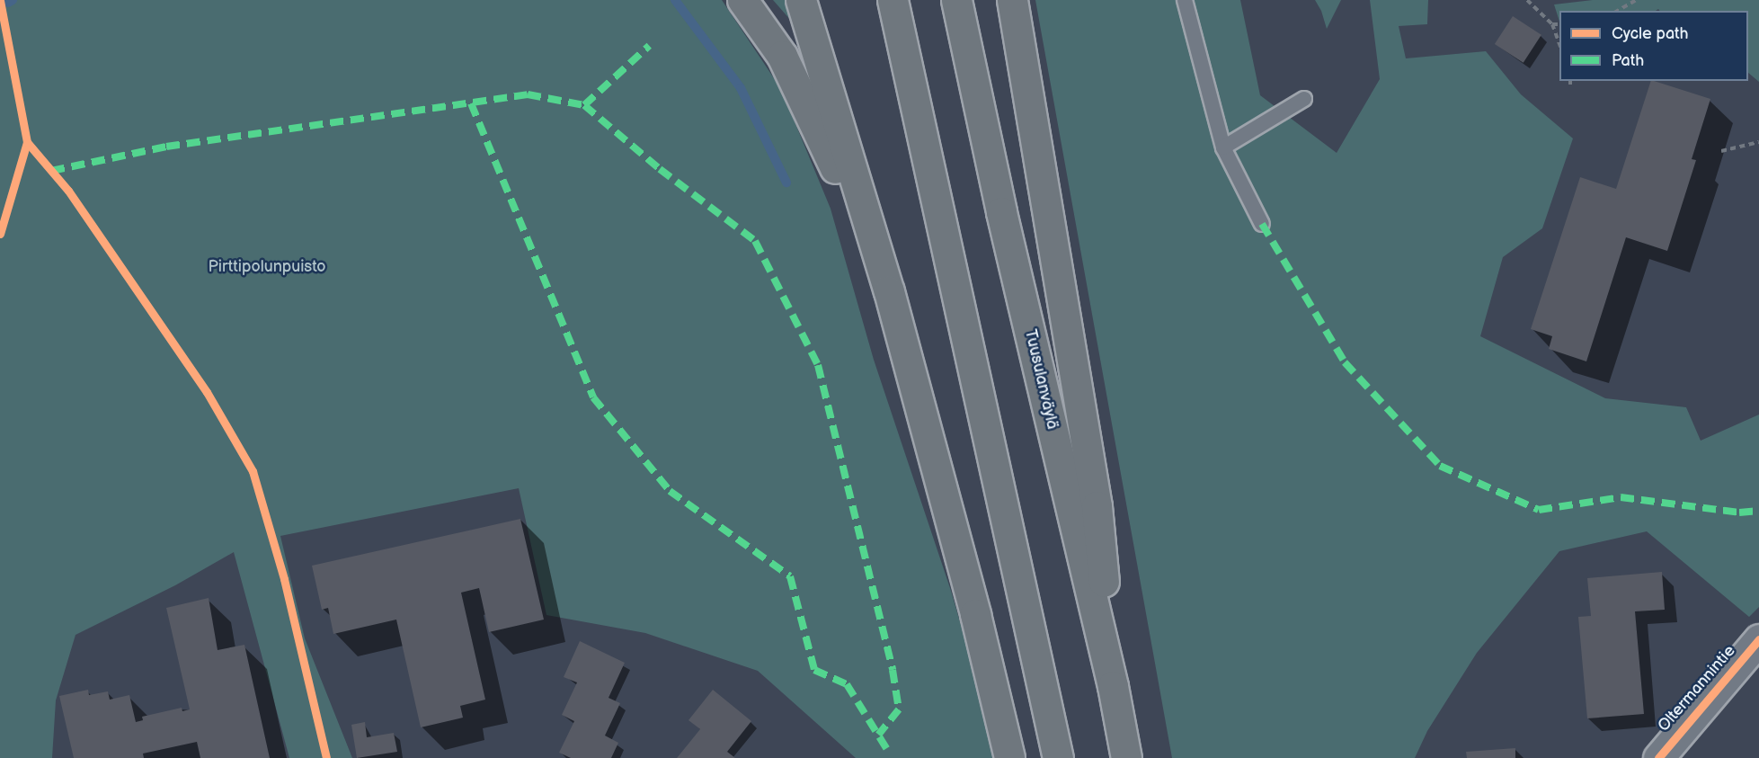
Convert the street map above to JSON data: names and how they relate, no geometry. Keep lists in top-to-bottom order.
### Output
{
  "streets": {
    "highway": ["Tuusulanväylä"],
    "street": ["Oltermannintie"]
  },
  "parks": ["Pirttipolunpuisto"],
  "legend": ["Cycle path", "Path"]
}
